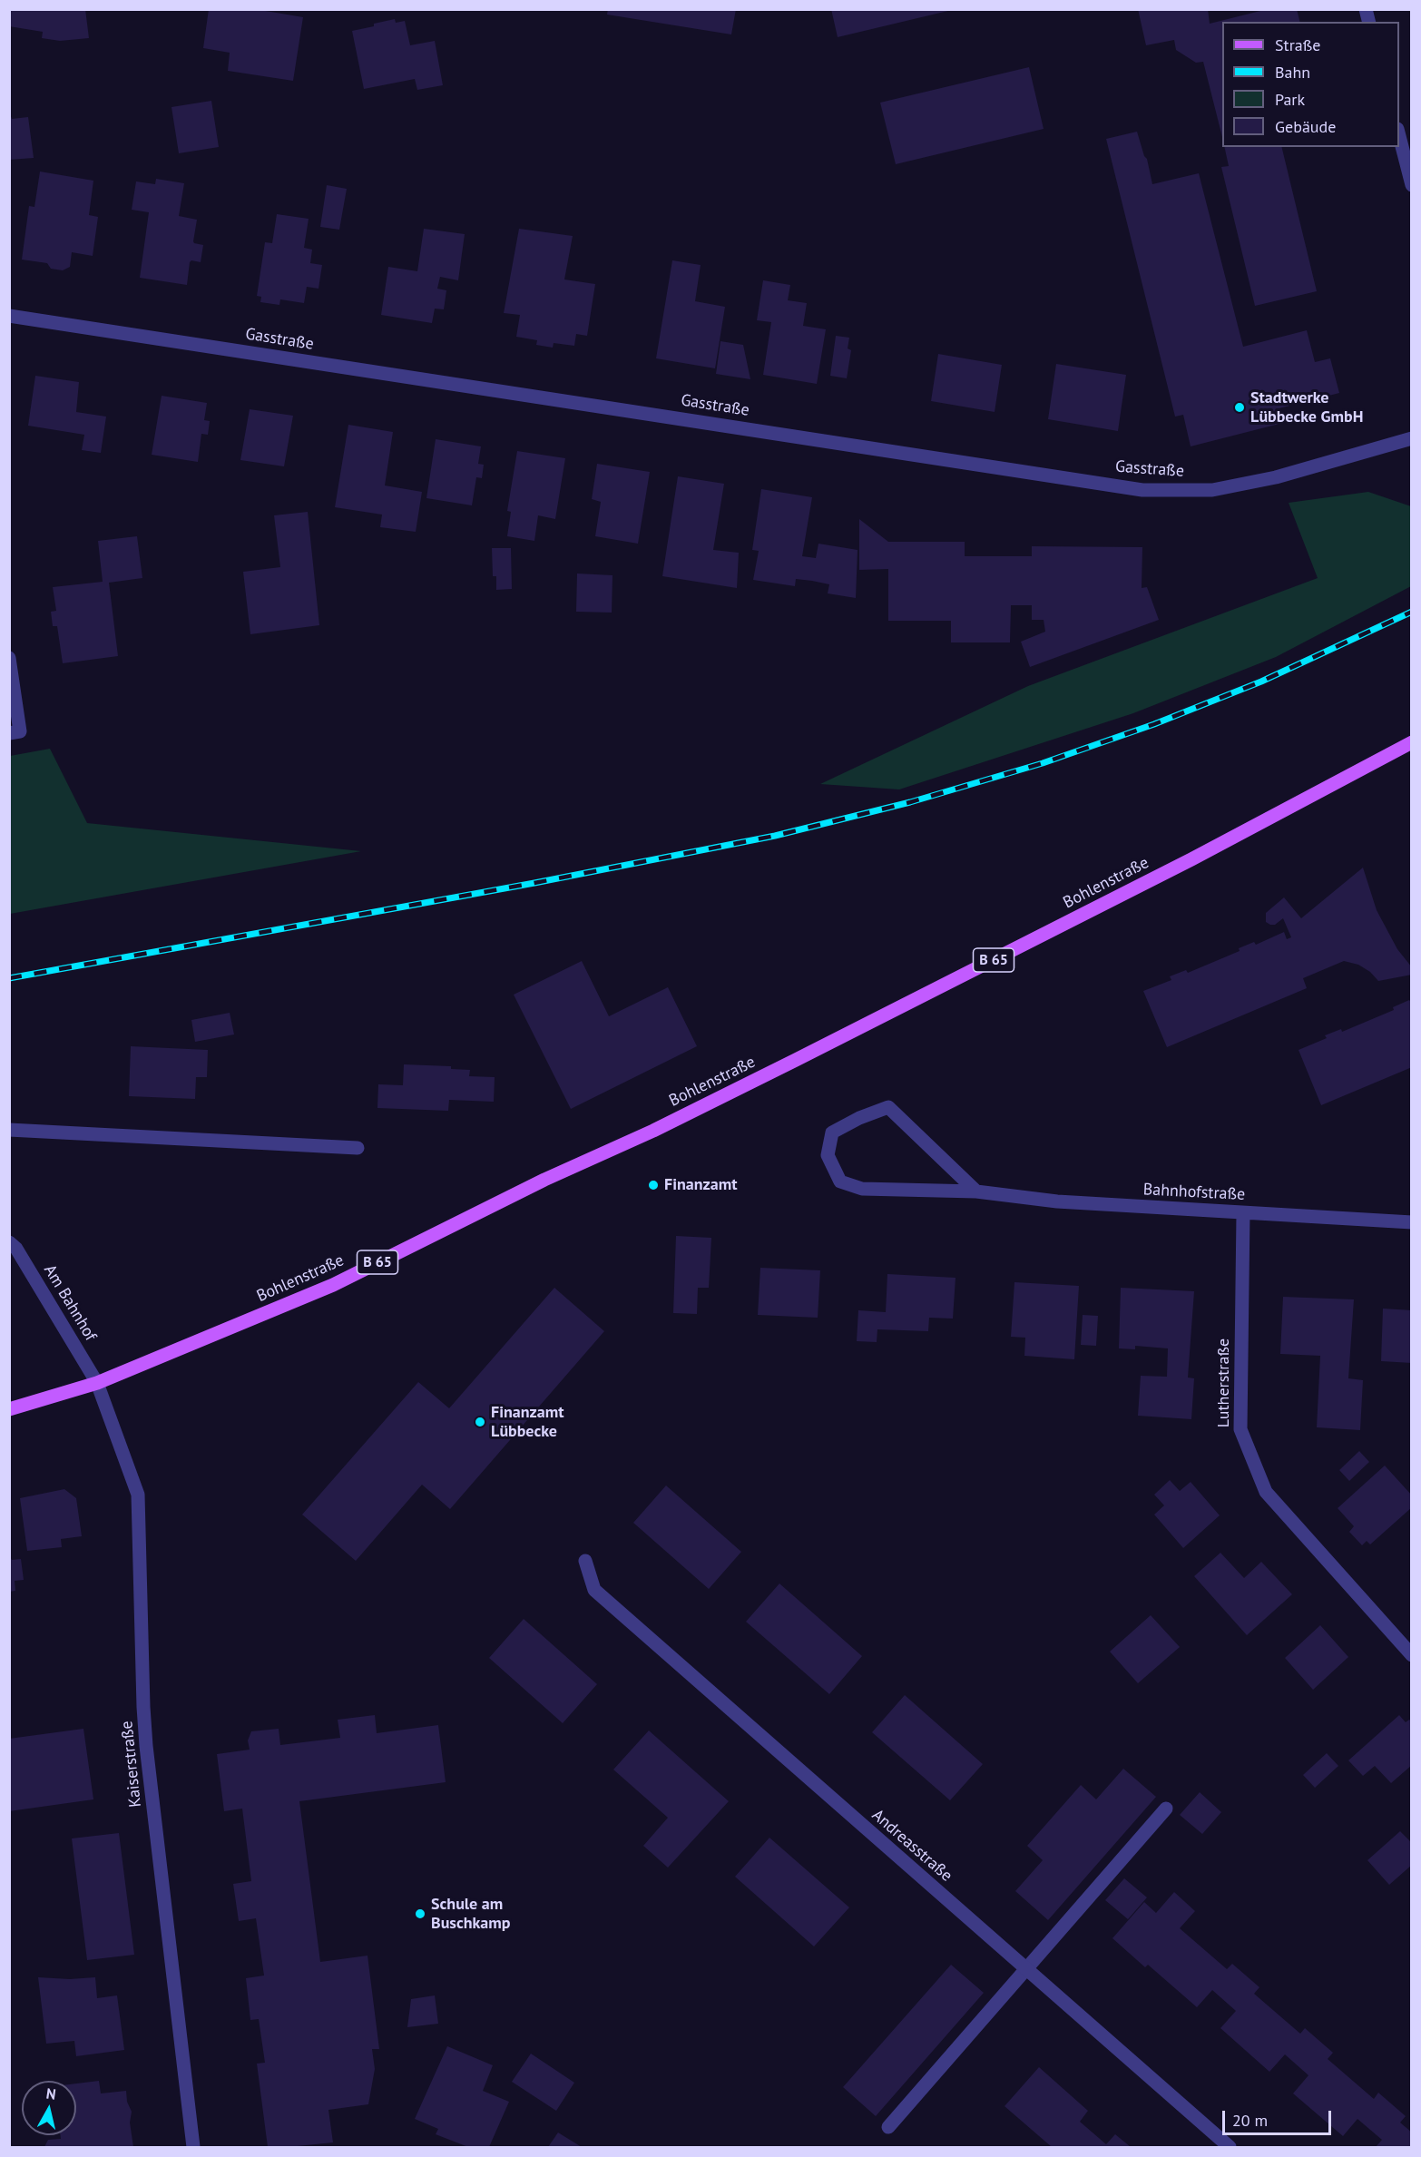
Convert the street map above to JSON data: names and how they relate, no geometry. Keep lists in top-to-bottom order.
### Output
{
  "streets": {
    "main road": ["Bohlenstraße", "B 65"],
    "street": [
      "Gasstraße",
      "Bahnhofstraße",
      "Am Bahnhof",
      "Lutherstraße",
      "Kaiserstraße",
      "Andreasstraße"
    ]
  },
  "crossings": [
    ["Bohlenstraße", "Am Bahnhof"],
    ["Bohlenstraße", "Kaiserstraße"],
    ["Bahnhofstraße", "Lutherstraße"],
    ["Am Bahnhof", "Kaiserstraße"]
  ],
  "places": [
    "Stadtwerke Lübbecke GmbH",
    "Finanzamt",
    "Finanzamt Lübbecke",
    "Schule am Buschkamp"
  ],
  "legend": [
    "Straße",
    "Bahn",
    "Park",
    "Gebäude"
  ],
  "scale_bar": "20 m",
  "north": "top"
}
